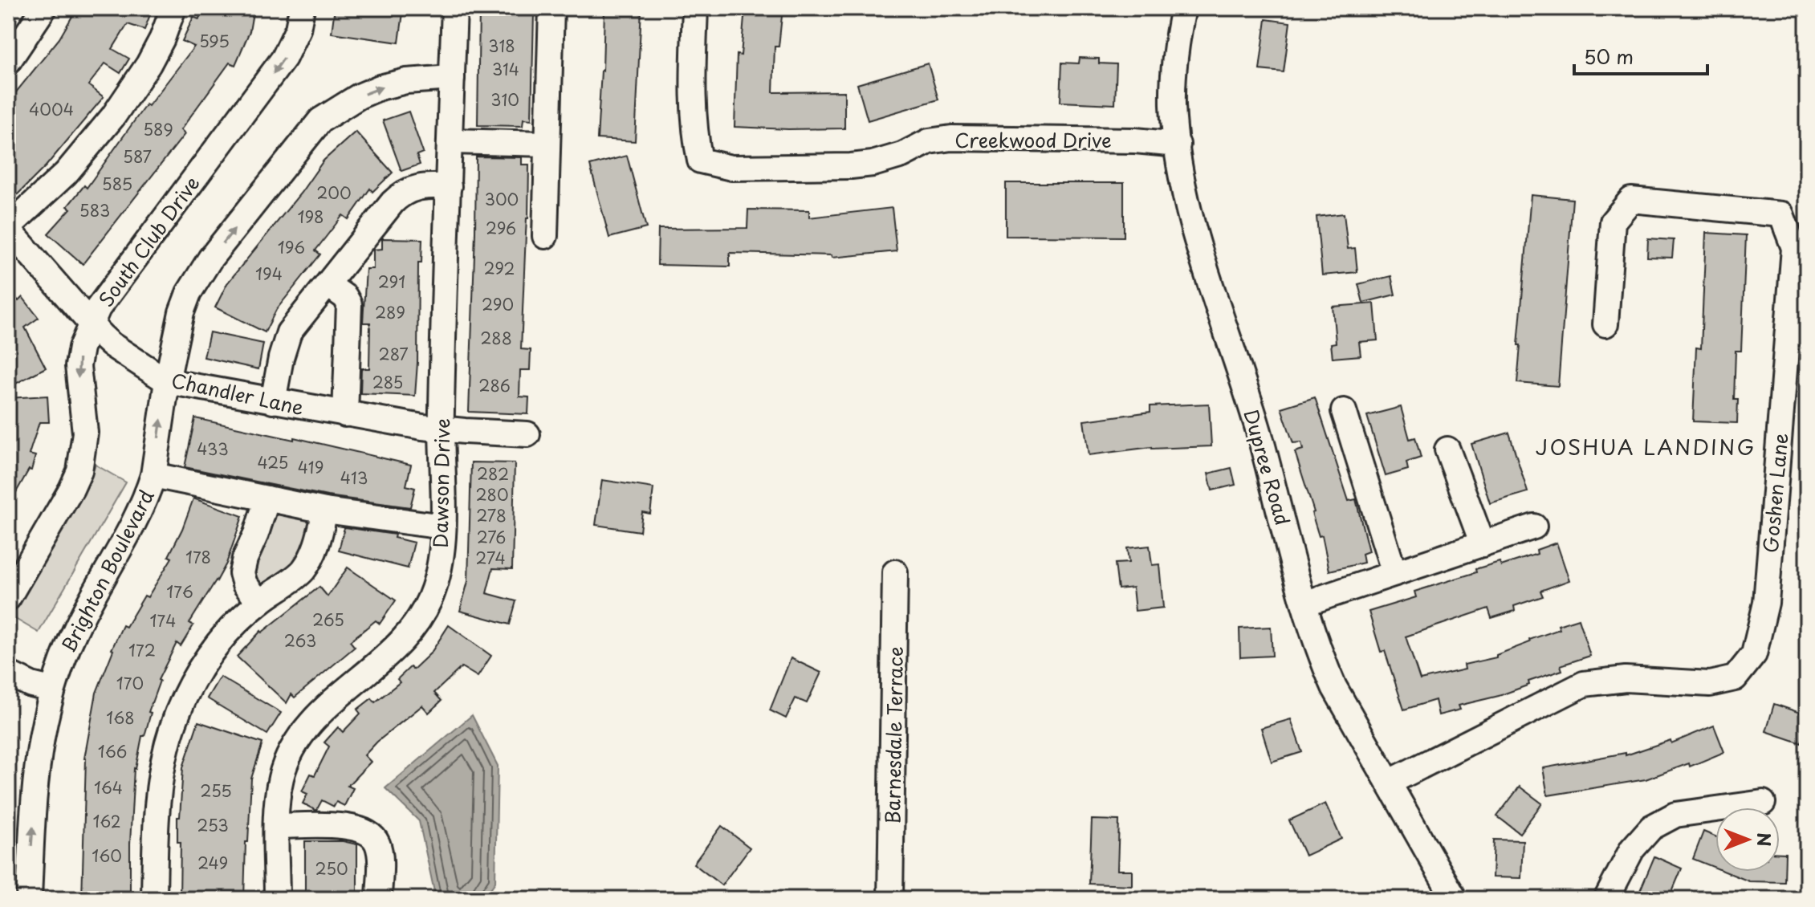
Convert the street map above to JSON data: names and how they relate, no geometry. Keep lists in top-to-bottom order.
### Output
{
  "streets": {
    "street": [
      "Creekwood Drive",
      "South Club Drive",
      "Chandler Lane",
      "Dupree Road",
      "Dawson Drive",
      "Goshen Lane",
      "Brighton Boulevard",
      "Barnesdale Terrace"
    ]
  },
  "crossings": [
    ["Creekwood Drive", "Dupree Road"],
    ["South Club Drive", "Chandler Lane"],
    ["Chandler Lane", "Dawson Drive"],
    ["Chandler Lane", "Brighton Boulevard"],
    ["Dupree Road", "Goshen Lane"],
    ["Dawson Drive", "Brighton Boulevard"]
  ],
  "districts": ["JOSHUA LANDING"],
  "house_numbers": [
    "595",
    "318",
    "314",
    "310",
    "4004",
    "589",
    "587",
    "585",
    "200",
    "300",
    "583",
    "198",
    "296",
    "196",
    "292",
    "194",
    "291",
    "290",
    "289",
    "288",
    "287",
    "285",
    "286",
    "433",
    "425",
    "419",
    "282",
    "413",
    "280",
    "278",
    "276",
    "178",
    "274",
    "176",
    "265",
    "174",
    "263",
    "172",
    "170",
    "168",
    "166",
    "164",
    "255",
    "162",
    "253",
    "160",
    "249",
    "250"
  ],
  "scale_bar": "50 m",
  "north": "right"
}
